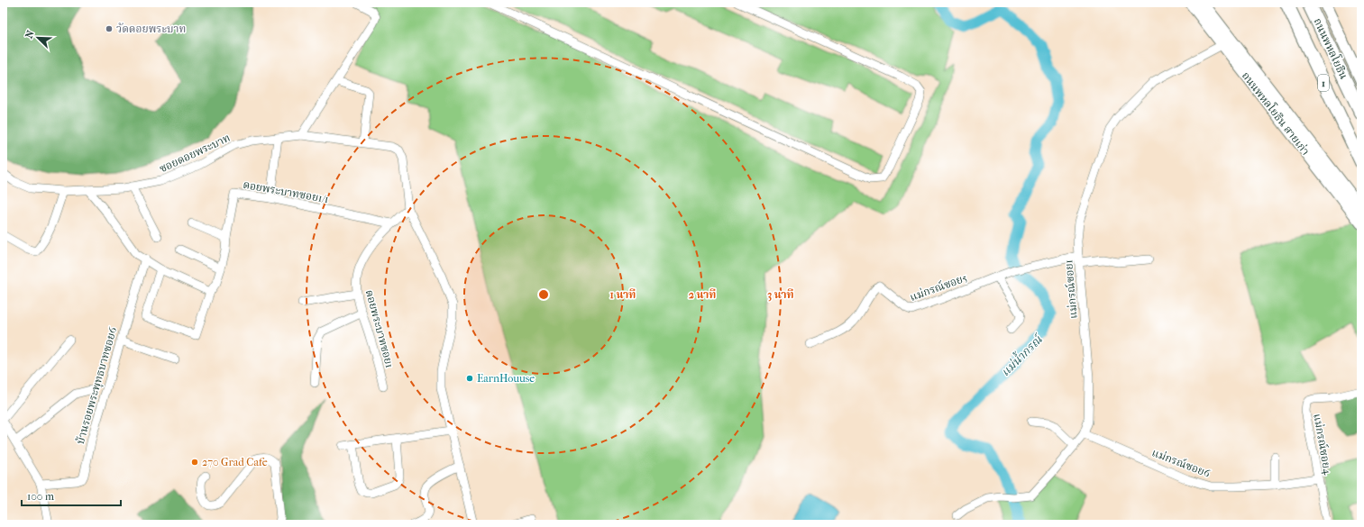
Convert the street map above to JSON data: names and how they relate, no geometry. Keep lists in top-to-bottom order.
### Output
{
  "streets": {
    "main road": ["ถนนพหลโยธิน", "1", "ถนนพหลโยธิน สายเก่า"],
    "street": [
      "ซอยดอยพระบาท",
      "ดอยพระบาทซอย1/1",
      "แม่กรณ์ซอย5",
      "แม่กรณ์ซอย1",
      "ดอยพระบาทซอย1",
      "บ้านรอยพระพุทธบาทซอย6",
      "แม่กรณ์ซอย4",
      "แม่กรณ์ซอย6"
    ]
  },
  "crossings": [
    ["ถนนพหลโยธิน สายเก่า", "แม่กรณ์ซอย1"],
    ["ซอยดอยพระบาท", "ดอยพระบาทซอย1"],
    ["ดอยพระบาทซอย1/1", "ดอยพระบาทซอย1"],
    ["แม่กรณ์ซอย1", "แม่กรณ์ซอย6"],
    ["แม่กรณ์ซอย4", "แม่กรณ์ซอย6"]
  ],
  "water": ["แม่น้ำกรณ์"],
  "places": ["วัดดอยพระบาท", "EarnHouuse", "270 Grad Cafe"],
  "scale_bar": "100 m",
  "north": "top left",
  "rings": ["1 นาที", "2 นาที", "3 นาที"]
}
